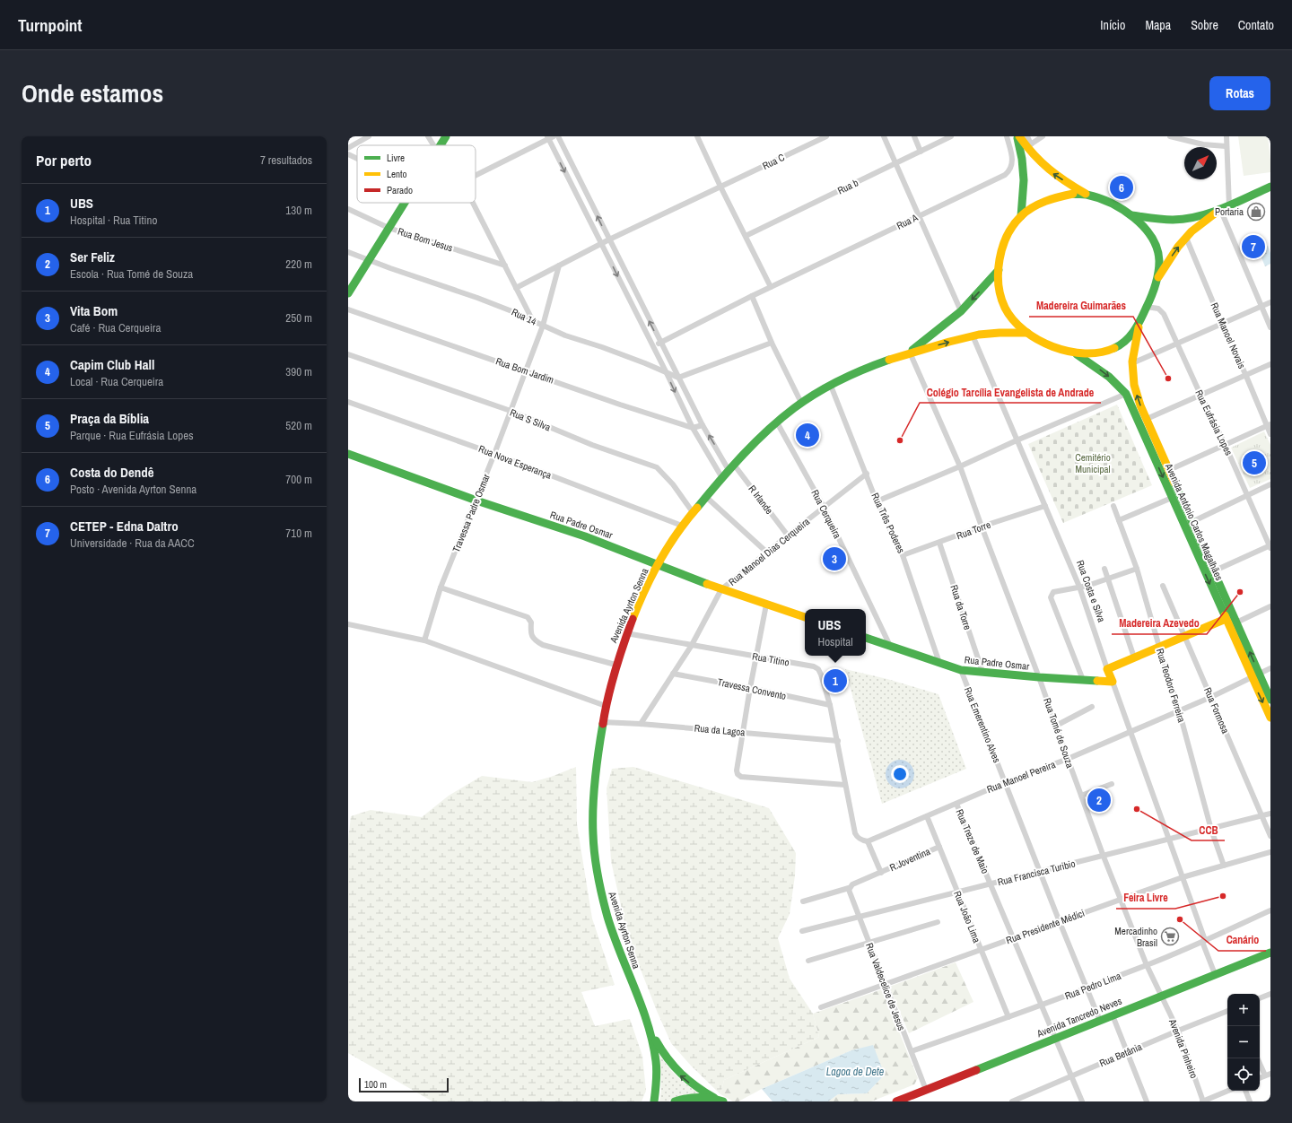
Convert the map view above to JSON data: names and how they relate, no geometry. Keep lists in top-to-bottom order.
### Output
{
  "streets": {
    "main road": [
      "Avenida Antônio Carlos Magalhães",
      "Rua Padre Osmar",
      "Rua Costa e Silva",
      "Avenida Ayrton Senna",
      "Avenida Tancredo Neves"
    ],
    "street": [
      "Rua C",
      "Rua b",
      "Rua A",
      "Rua Bom Jesus",
      "Rua 14",
      "Rua Manoel Novais",
      "Rua Bom Jardim",
      "Rua S Silva",
      "Rua Eufrásia Lopes",
      "Rua Nova Esperança",
      "R Irlande",
      "Travessa Padre Osmar",
      "Rua Cerqueira",
      "Rua Três Poderes",
      "Rua Torre",
      "Rua Manoel Dias Cerqueira",
      "Rua da Torre",
      "Rua Titino",
      "Rua Teodoro Ferreira",
      "Travessa Convento",
      "Rua Formosa",
      "Rua Emerentino Alves",
      "Rua da Lagoa",
      "Rua Tomé de Souza",
      "Rua Manoel Pereira",
      "Rua Treze de Maio",
      "R.Joventina",
      "Rua Francisca Turibio",
      "Rua João Lima",
      "Rua Presidente Médici",
      "Rua Pedro Lima",
      "Rua Valdecelice de Jesus",
      "Avenida Pinheiro",
      "Rua Betânia"
    ]
  },
  "crossings": [
    ["Rua C", "R Irlande"],
    ["Rua C", "Travessa Padre Osmar"],
    ["Rua A", "R Irlande"],
    ["Rua 14", "R Irlande"],
    ["Rua 14", "Travessa Padre Osmar"],
    ["Rua Bom Jardim", "Travessa Padre Osmar"],
    ["Rua S Silva", "Travessa Padre Osmar"],
    ["Rua S Silva", "Avenida Ayrton Senna"],
    ["Rua Nova Esperança", "Travessa Padre Osmar"],
    ["Rua Nova Esperança", "Avenida Ayrton Senna"],
    ["R Irlande", "Rua Manoel Dias Cerqueira"],
    ["R Irlande", "Avenida Ayrton Senna"],
    ["Travessa Padre Osmar", "Rua Padre Osmar"],
    ["Rua Cerqueira", "Rua Padre Osmar"],
    ["Rua Cerqueira", "Rua Manoel Dias Cerqueira"],
    ["Rua Cerqueira", "Avenida Ayrton Senna"],
    ["Avenida Antônio Carlos Magalhães", "Rua Manoel Pereira"],
    ["Rua Três Poderes", "Rua Padre Osmar"],
    ["Rua Três Poderes", "Rua Torre"],
    ["Rua Três Poderes", "Rua Manoel Dias Cerqueira"],
    ["Rua Três Poderes", "Avenida Ayrton Senna"],
    ["Rua Padre Osmar", "Rua Manoel Dias Cerqueira"],
    ["Rua Padre Osmar", "Rua Costa e Silva"],
    ["Rua Padre Osmar", "Avenida Ayrton Senna"],
    ["Rua Padre Osmar", "Rua da Torre"],
    ["Rua Padre Osmar", "Rua Emerentino Alves"],
    ["Rua Padre Osmar", "Rua Tomé de Souza"],
    ["Rua Torre", "Rua Costa e Silva"],
    ["Rua Torre", "Rua da Torre"],
    ["Rua Torre", "Rua Tomé de Souza"],
    ["Rua Costa e Silva", "Avenida Ayrton Senna"],
    ["Rua Costa e Silva", "Rua Manoel Pereira"],
    ["Rua Costa e Silva", "Rua Francisca Turibio"],
    ["Rua Costa e Silva", "Rua Presidente Médici"],
    ["Rua Costa e Silva", "Rua Pedro Lima"],
    ["Rua Costa e Silva", "Avenida Tancredo Neves"],
    ["Avenida Ayrton Senna", "Rua Titino"],
    ["Avenida Ayrton Senna", "Rua da Lagoa"],
    ["Avenida Ayrton Senna", "Rua Tomé de Souza"],
    ["Rua Titino", "Travessa Convento"],
    ["Rua Titino", "Rua da Lagoa"],
    ["Rua Titino", "Rua Manoel Pereira"],
    ["Rua Teodoro Ferreira", "Rua Manoel Pereira"],
    ["Rua Teodoro Ferreira", "Rua Francisca Turibio"],
    ["Rua Teodoro Ferreira", "Rua Presidente Médici"],
    ["Rua Formosa", "Rua Manoel Pereira"],
    ["Rua Formosa", "Rua Francisca Turibio"],
    ["Rua Emerentino Alves", "Rua Manoel Pereira"],
    ["Rua Emerentino Alves", "Rua Francisca Turibio"],
    ["Rua Emerentino Alves", "Rua Presidente Médici"],
    ["Rua Emerentino Alves", "Rua Pedro Lima"],
    ["Rua Emerentino Alves", "Avenida Tancredo Neves"],
    ["Rua Tomé de Souza", "Rua Manoel Pereira"],
    ["Rua Tomé de Souza", "Rua Francisca Turibio"],
    ["Rua Tomé de Souza", "Rua Presidente Médici"],
    ["Rua Tomé de Souza", "Rua Pedro Lima"],
    ["Rua Tomé de Souza", "Avenida Tancredo Neves"],
    ["Rua Tomé de Souza", "Avenida Pinheiro"],
    ["Rua Manoel Pereira", "Rua Treze de Maio"],
    ["Rua Manoel Pereira", "Rua João Lima"],
    ["Rua Treze de Maio", "Rua Francisca Turibio"],
    ["Rua Treze de Maio", "Rua Presidente Médici"],
    ["Rua Treze de Maio", "Rua Pedro Lima"],
    ["Rua Treze de Maio", "Avenida Tancredo Neves"],
    ["Rua Treze de Maio", "Rua Betânia"],
    ["R.Joventina", "Rua João Lima"],
    ["R.Joventina", "Rua Valdecelice de Jesus"],
    ["Rua Francisca Turibio", "Rua João Lima"],
    ["Rua Francisca Turibio", "Rua Valdecelice de Jesus"],
    ["Rua João Lima", "Rua Presidente Médici"],
    ["Rua João Lima", "Rua Pedro Lima"],
    ["Rua Presidente Médici", "Rua Valdecelice de Jesus"],
    ["Rua Pedro Lima", "Rua Valdecelice de Jesus"],
    ["Rua Valdecelice de Jesus", "Avenida Tancredo Neves"],
    ["Avenida Tancredo Neves", "Avenida Pinheiro"],
    ["Avenida Pinheiro", "Rua Betânia"]
  ],
  "water": ["Lagoa de Dete"],
  "parks": ["Cemitério Municipal"],
  "places": {
    "shop": ["Portaria"],
    "other": [
      "Madereira Guimarães",
      "Colégio Tarcília Evangelista de Andrade",
      "Madereira Azevedo",
      "CCB",
      "Feira Livre",
      "Canário"
    ],
    "supermarket": ["Mercadinho Brasil"]
  },
  "legend": ["Livre", "Lento", "Parado"],
  "scale_bar": "100 m",
  "north": "top right",
  "page": {
    "header": "Turnpoint",
    "nav": [
      "Início",
      "Mapa",
      "Sobre",
      "Contato"
    ],
    "title": "Onde estamos",
    "buttons": "Rotas",
    "heading": ["Por perto", "7 resultados"],
    "pins": [
      "6",
      "7",
      "4",
      "5",
      "3",
      "1",
      "2"
    ],
    "list": [
      {
        "mark": "1",
        "name": "UBS",
        "note": "Hospital · Rua Titino",
        "value": "130 m"
      },
      {
        "mark": "2",
        "name": "Ser Feliz",
        "note": "Escola · Rua Tomé de Souza",
        "value": "220 m"
      },
      {
        "mark": "3",
        "name": "Vita Bom",
        "note": "Café · Rua Cerqueira",
        "value": "250 m"
      },
      {
        "mark": "4",
        "name": "Capim Club Hall",
        "note": "Local · Rua Cerqueira",
        "value": "390 m"
      },
      {
        "mark": "5",
        "name": "Praça da Bíblia",
        "note": "Parque · Rua Eufrásia Lopes",
        "value": "520 m"
      },
      {
        "mark": "6",
        "name": "Costa do Dendê",
        "note": "Posto · Avenida Ayrton Senna",
        "value": "700 m"
      },
      {
        "mark": "7",
        "name": "CETEP - Edna DaItro",
        "note": "Universidade · Rua da AACC",
        "value": "710 m"
      }
    ],
    "popup": ["UBS", "Hospital"],
    "map_buttons": ["+", "−"],
    "scale": "100 m"
  }
}
